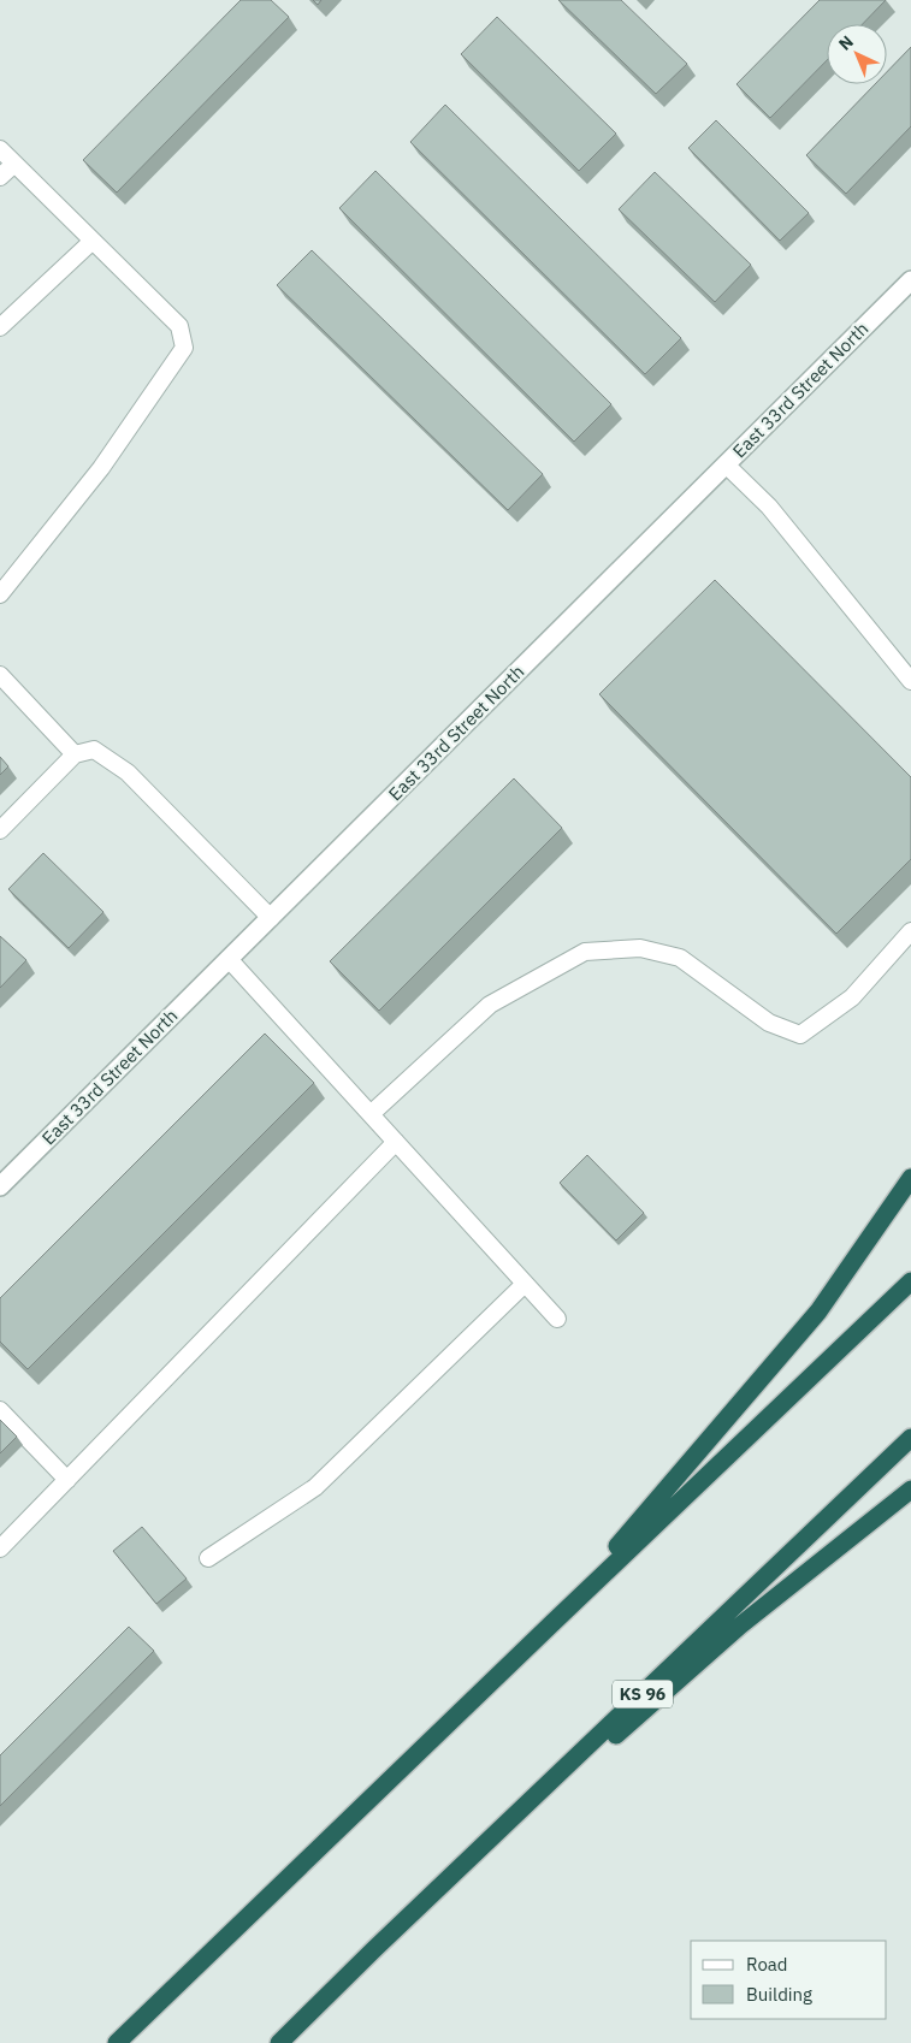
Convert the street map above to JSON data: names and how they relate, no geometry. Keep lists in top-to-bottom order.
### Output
{
  "streets": {
    "highway": ["KS 96"],
    "street": ["East 33rd Street North"]
  },
  "legend": ["Road", "Building"],
  "north": "top left"
}
